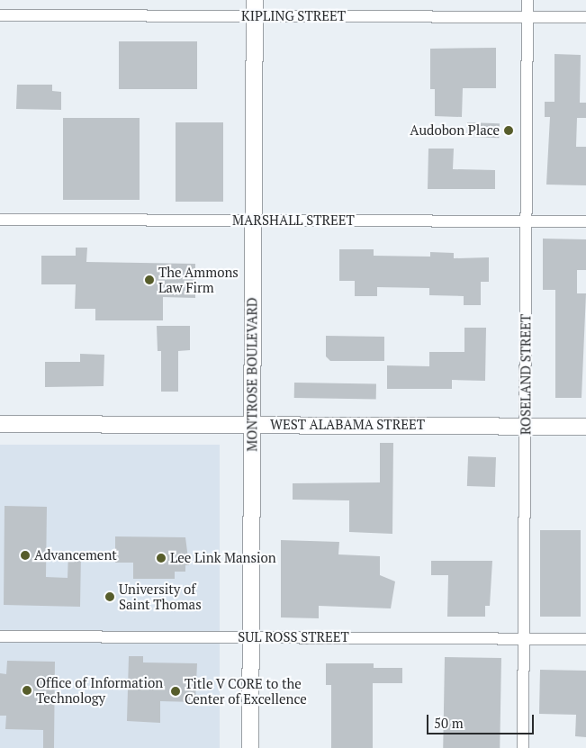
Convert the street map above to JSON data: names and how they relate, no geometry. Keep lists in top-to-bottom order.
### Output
{
  "streets": {
    "main road": ["MONTROSE BOULEVARD", "WEST ALABAMA STREET"],
    "street": [
      "KIPLING STREET",
      "MARSHALL STREET",
      "ROSELAND STREET",
      "SUL ROSS STREET"
    ]
  },
  "crossings": [
    ["KIPLING STREET", "MONTROSE BOULEVARD"],
    ["KIPLING STREET", "ROSELAND STREET"],
    ["MARSHALL STREET", "MONTROSE BOULEVARD"],
    ["MARSHALL STREET", "ROSELAND STREET"],
    ["MONTROSE BOULEVARD", "WEST ALABAMA STREET"],
    ["MONTROSE BOULEVARD", "SUL ROSS STREET"],
    ["ROSELAND STREET", "WEST ALABAMA STREET"],
    ["ROSELAND STREET", "SUL ROSS STREET"]
  ],
  "places": [
    "Audobon Place",
    "The Ammons Law Firm",
    "Advancement",
    "Lee Link Mansion",
    "University of Saint Thomas",
    "Office of Information Technology",
    "Title V CORE to the Center of Excellence"
  ],
  "scale_bar": "50 m"
}
